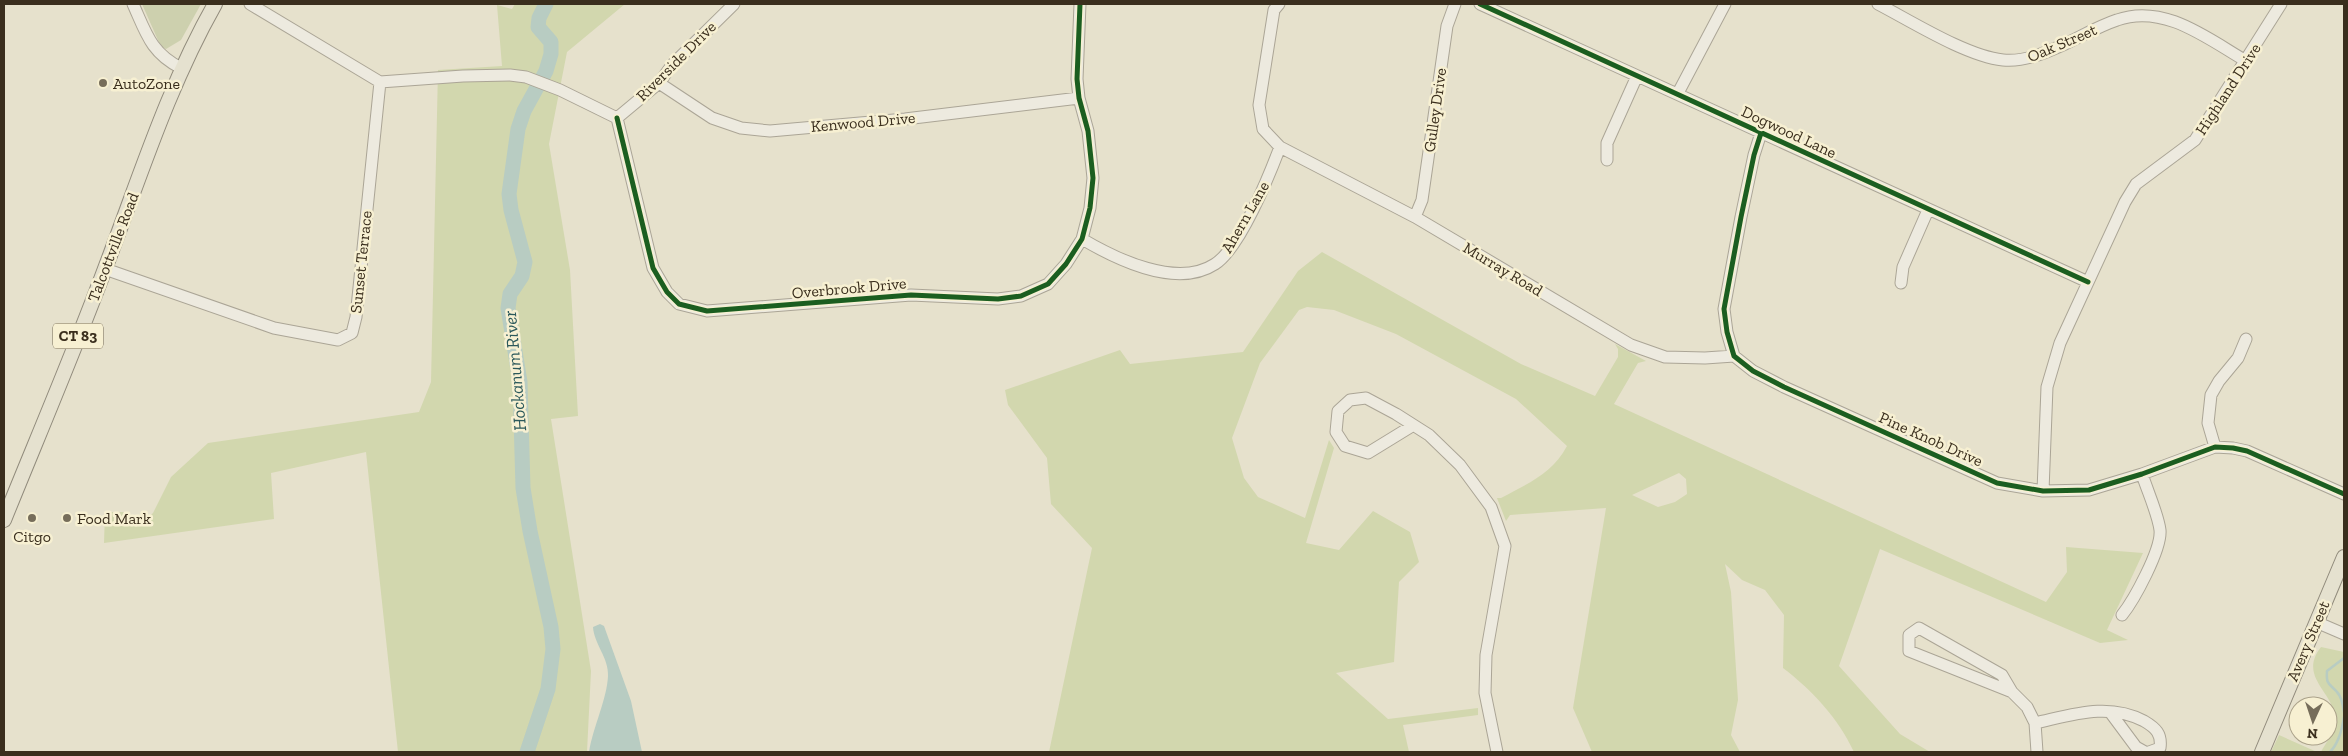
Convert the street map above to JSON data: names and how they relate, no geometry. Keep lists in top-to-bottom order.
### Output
{
  "streets": {
    "main road": ["Talcottville Road", "CT 83", "Avery Street"],
    "street": [
      "Oak Street",
      "Riverside Drive",
      "Highland Drive",
      "Gulley Drive",
      "Kenwood Drive",
      "Dogwood Lane",
      "Ahern Lane",
      "Sunset Terrace",
      "Murray Road",
      "Overbrook Drive",
      "Pine Knob Drive"
    ]
  },
  "crossings": [
    ["Oak Street", "Highland Drive"],
    ["Riverside Drive", "Kenwood Drive"],
    ["Riverside Drive", "Overbrook Drive"],
    ["Highland Drive", "Dogwood Lane"],
    ["Highland Drive", "Pine Knob Drive"],
    ["Gulley Drive", "Murray Road"],
    ["Kenwood Drive", "Overbrook Drive"],
    ["Ahern Lane", "Murray Road"],
    ["Ahern Lane", "Overbrook Drive"],
    ["Talcottville Road", "Sunset Terrace"],
    ["Murray Road", "Pine Knob Drive"]
  ],
  "water": ["Hockanum River"],
  "places": ["AutoZone", "Citgo", "Food Mark"],
  "north": "bottom"
}
